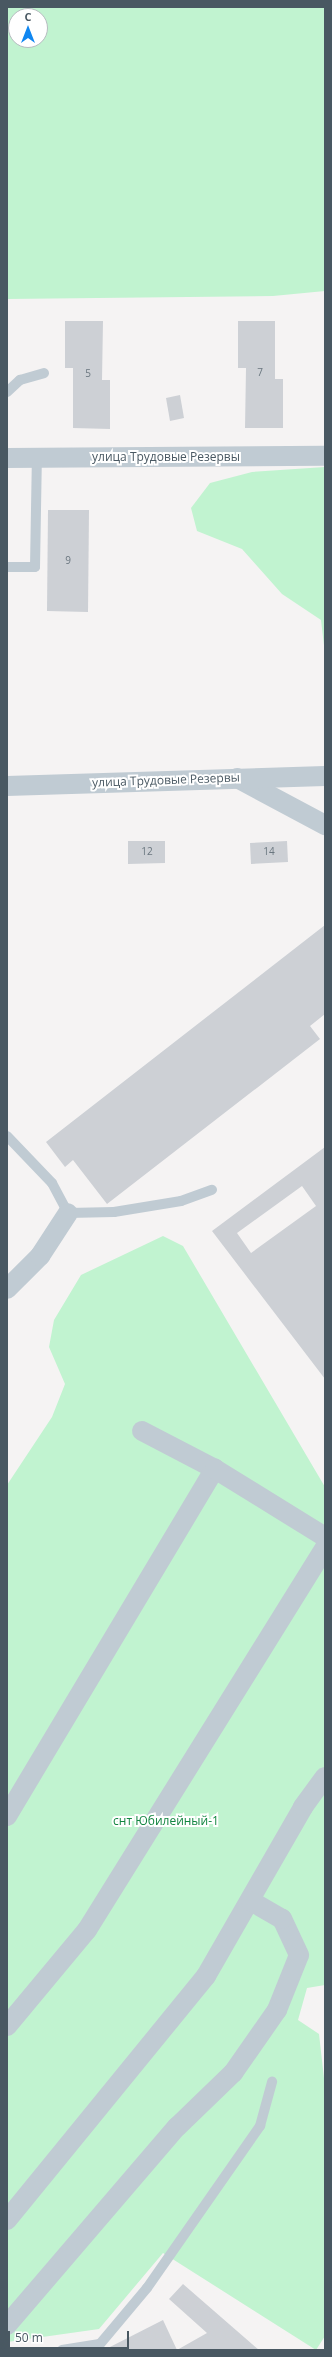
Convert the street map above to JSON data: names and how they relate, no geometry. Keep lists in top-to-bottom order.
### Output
{
  "streets": {
    "street": ["улица Трудовые Резервы"]
  },
  "parks": ["снт Юбилейный-1"],
  "house_numbers": [
    "7",
    "5",
    "9",
    "12",
    "14"
  ],
  "scale_bar": "50 m",
  "north": "top"
}
